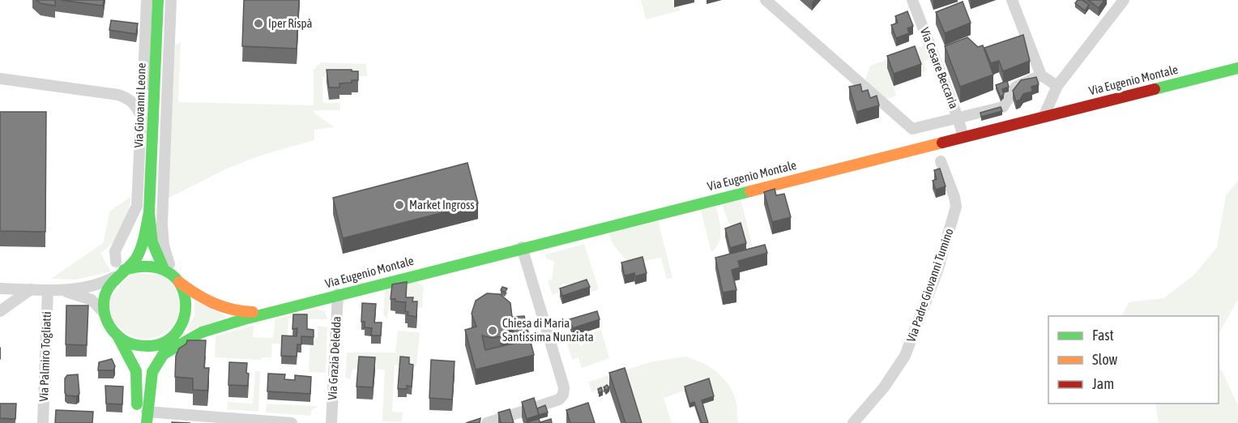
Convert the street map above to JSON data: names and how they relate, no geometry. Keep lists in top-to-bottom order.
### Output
{
  "streets": {
    "main road": ["Via Eugenio Montale", "Via Giovanni Leone"],
    "street": [
      "Via Cesare Beccaria",
      "Via Padre Giovanni Tumino",
      "Via Palmiro Togliatti",
      "Via Grazia Deledda"
    ]
  },
  "crossings": [
    ["Via Cesare Beccaria", "Via Eugenio Montale"],
    ["Via Eugenio Montale", "Via Grazia Deledda"]
  ],
  "places": ["Iper Rispà", "Market Ingross", "Chiesa di Maria Santissima Nunziata"],
  "legend": ["Fast", "Slow", "Jam"]
}
